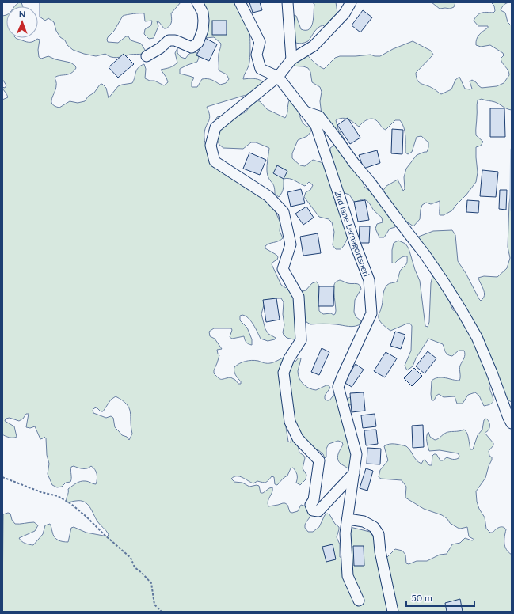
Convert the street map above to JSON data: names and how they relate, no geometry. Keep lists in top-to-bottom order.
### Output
{
  "streets": {
    "street": ["2nd lane Lernagortsneri"]
  },
  "scale_bar": "50 m",
  "north": "top"
}
